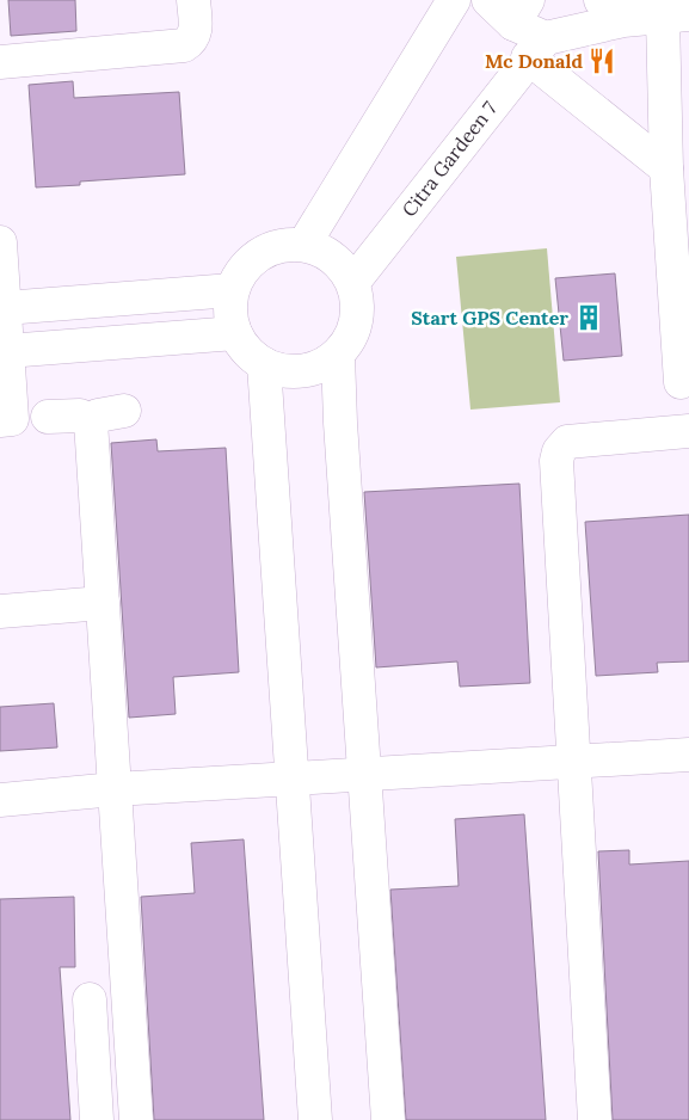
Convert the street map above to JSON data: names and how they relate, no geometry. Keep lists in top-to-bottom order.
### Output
{
  "streets": {
    "street": ["Citra Gardeen 7"]
  },
  "places": {
    "restaurant": ["Mc Donald"],
    "building": ["Start GPS Center"]
  }
}
